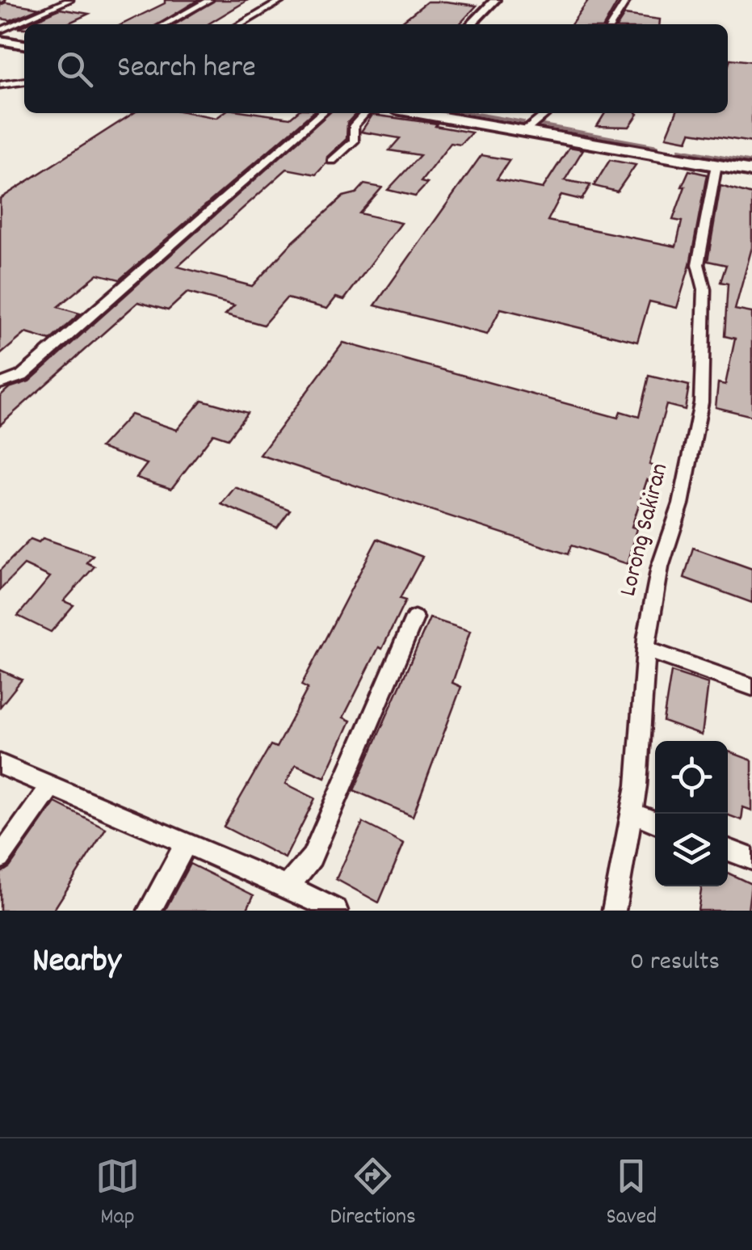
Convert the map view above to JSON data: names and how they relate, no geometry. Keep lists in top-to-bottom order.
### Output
{
  "streets": {
    "street": ["Lorong Sakiran"]
  },
  "page": {
    "search": "Search here",
    "heading": ["Nearby", "0 results"],
    "nav": ["Map", "Directions", "Saved"]
  }
}
